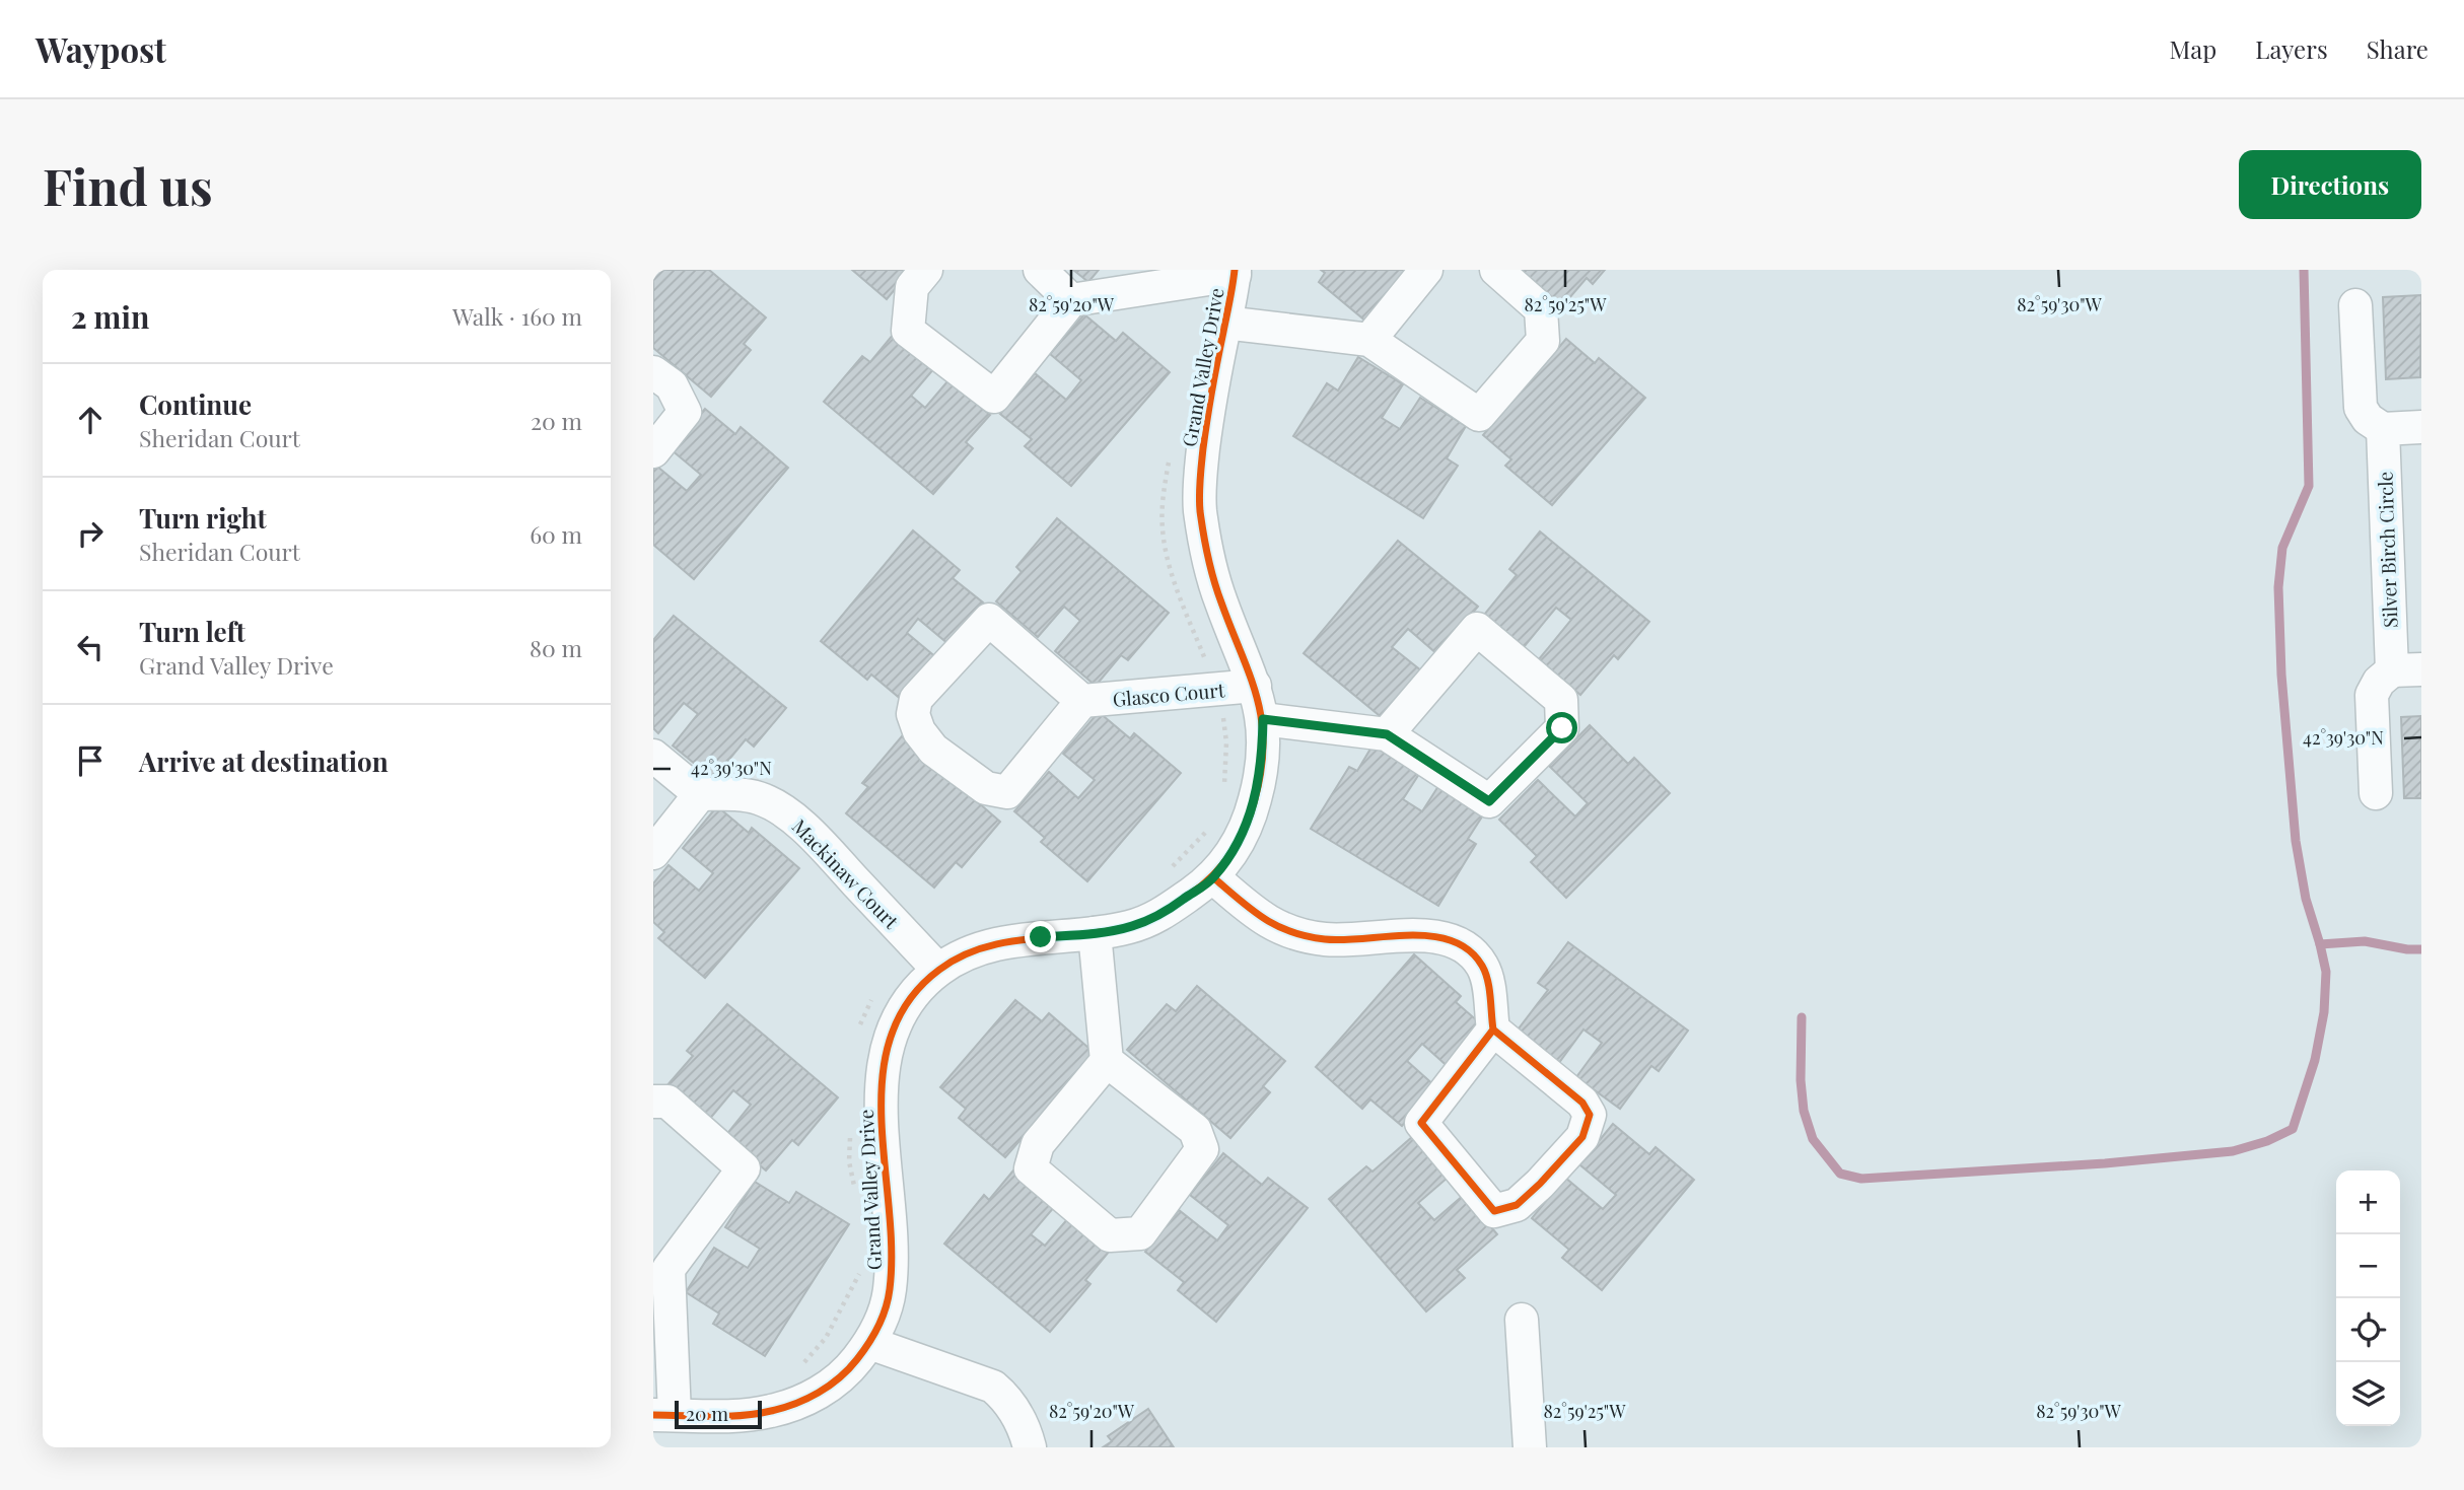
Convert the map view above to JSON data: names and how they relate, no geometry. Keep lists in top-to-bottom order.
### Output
{
  "streets": {
    "street": [
      "Grand Valley Drive",
      "Silver Birch Circle",
      "Glasco Court",
      "Mackinaw Court"
    ]
  },
  "crossings": [
    ["Grand Valley Drive", "Glasco Court"],
    ["Grand Valley Drive", "Mackinaw Court"]
  ],
  "scale_bar": "20 m",
  "page": {
    "header": "Waypost",
    "nav": ["Map", "Layers", "Share"],
    "buttons": "Directions",
    "title": "Find us",
    "heading": ["2 min", "Walk · 160 m"],
    "list": [
      ["Continue", "Sheridan Court", "20 m"],
      ["Turn right", "Sheridan Court", "60 m"],
      ["Turn left", "Grand Valley Drive", "80 m"],
      "Arrive at destination"
    ],
    "map_buttons": ["+", "−"],
    "scale": "20 m"
  },
  "coordinates": [
    "82°59'20\"W",
    "82°59'25\"W",
    "82°59'30\"W",
    "42°39'30\"N"
  ]
}
